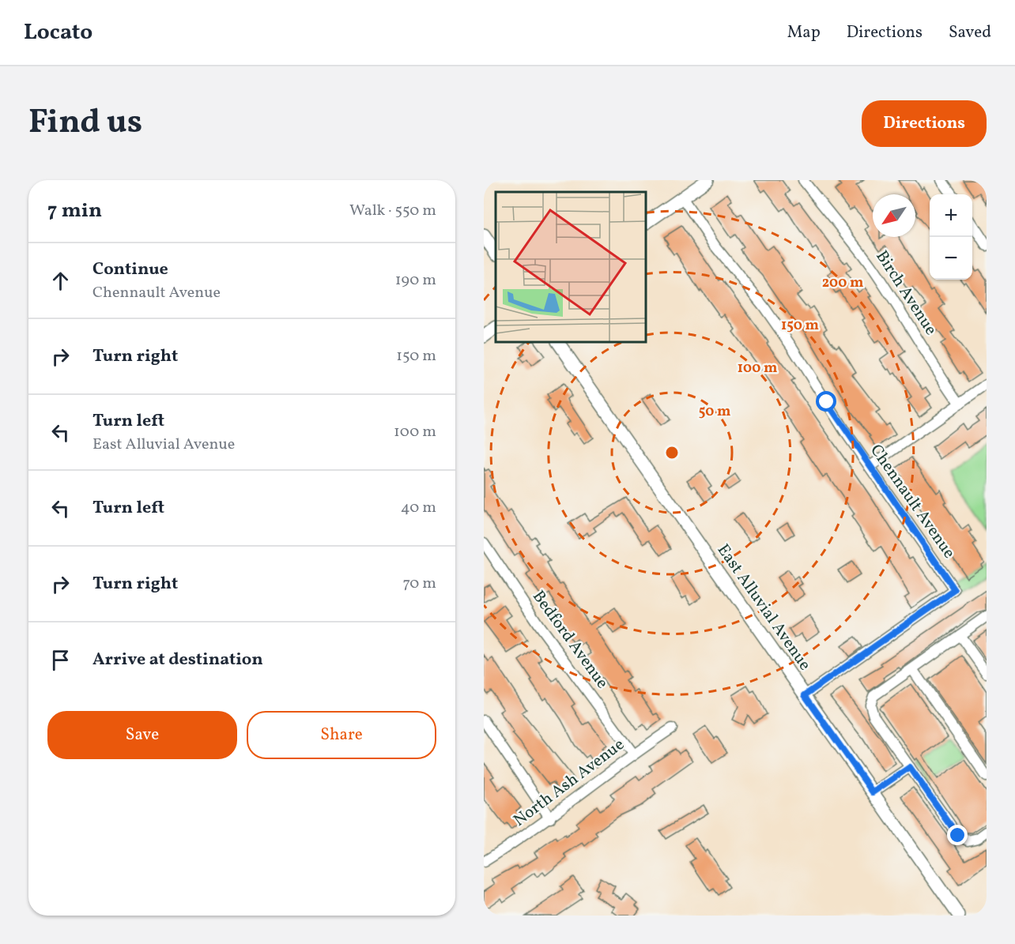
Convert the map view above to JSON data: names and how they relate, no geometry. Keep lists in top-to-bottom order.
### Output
{
  "streets": {
    "street": [
      "Birch Avenue",
      "Chennault Avenue",
      "East Alluvial Avenue",
      "Bedford Avenue",
      "North Ash Avenue"
    ]
  },
  "crossings": [
    ["Chennault Avenue", "East Alluvial Avenue"],
    ["Bedford Avenue", "North Ash Avenue"]
  ],
  "north": "bottom left",
  "page": {
    "header": "Locato",
    "nav": ["Map", "Directions", "Saved"],
    "title": "Find us",
    "buttons": [
      "Directions",
      ["Save", "Share"]
    ],
    "heading": ["7 min", "Walk · 550 m"],
    "map_buttons": ["+", "−"],
    "list": [
      ["Continue", "Chennault Avenue", "190 m"],
      ["Turn right", "150 m"],
      ["Turn left", "East Alluvial Avenue", "100 m"],
      ["Turn left", "40 m"],
      ["Turn right", "70 m"],
      "Arrive at destination"
    ]
  },
  "rings": [
    "200 m",
    "150 m",
    "100 m",
    "50 m"
  ]
}
